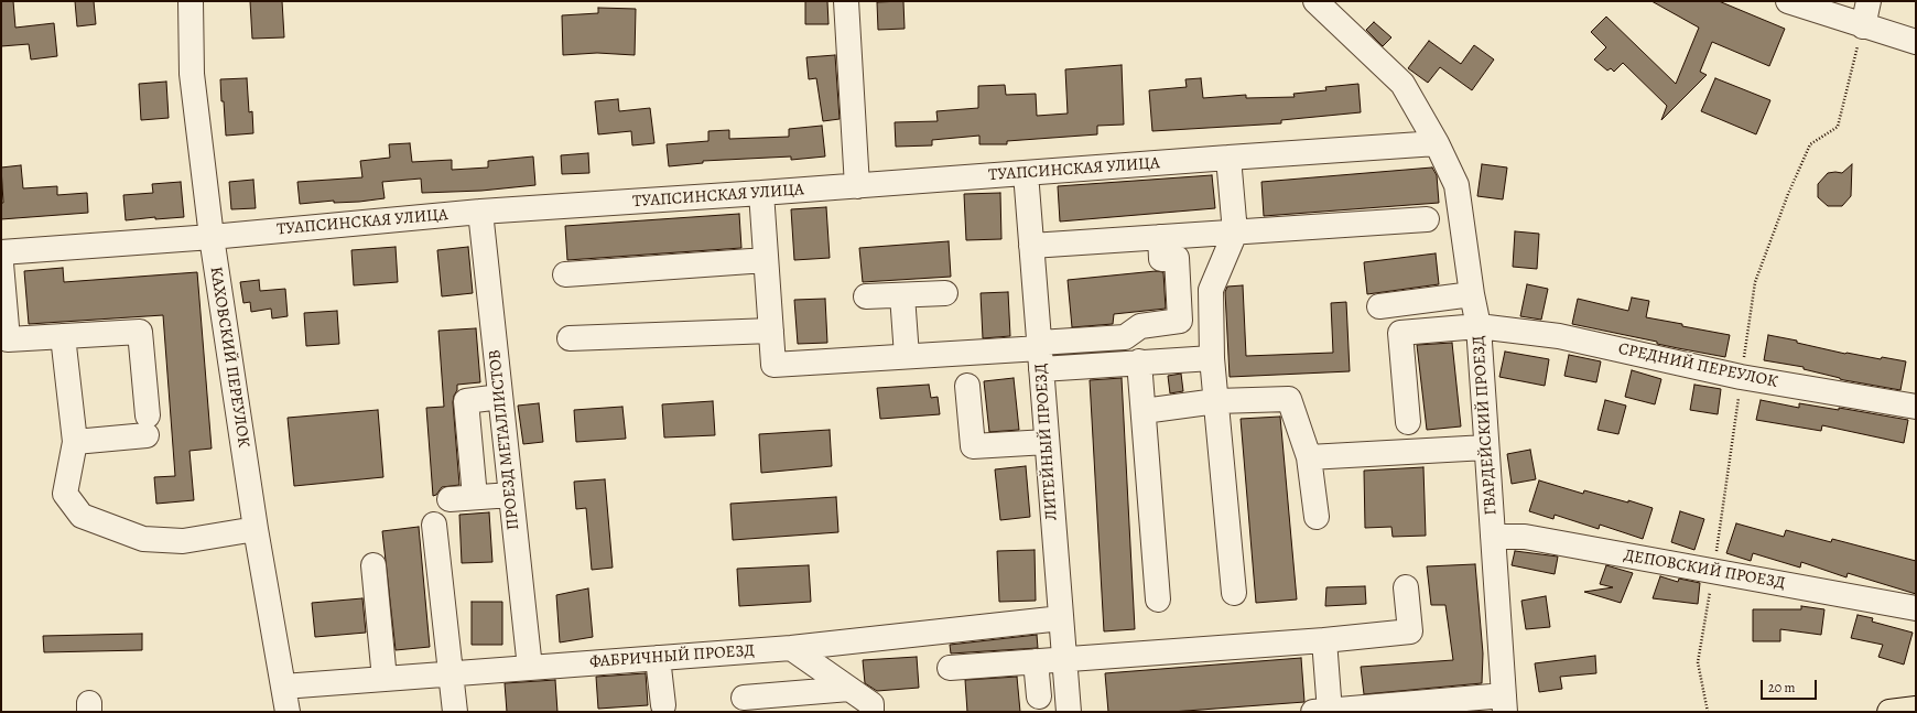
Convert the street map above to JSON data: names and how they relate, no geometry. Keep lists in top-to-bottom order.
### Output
{
  "streets": {
    "street": [
      "ТУАПСИНСКАЯ УЛИЦА",
      "КАХОВСКИЙ ПЕРЕУЛОК",
      "СРЕДНИЙ ПЕРЕУЛОК",
      "ГВАРДЕЙСКИЙ ПРОЕЗД",
      "ПРОЕЗД МЕТАЛЛИСТОВ",
      "ЛИТЕЙНЫЙ ПРОЕЗД",
      "ДЕПОВСКИЙ ПРОЕЗД",
      "ФАБРИЧНЫЙ ПРОЕЗД"
    ]
  },
  "crossings": [
    ["ТУАПСИНСКАЯ УЛИЦА", "КАХОВСКИЙ ПЕРЕУЛОК"],
    ["ТУАПСИНСКАЯ УЛИЦА", "ГВАРДЕЙСКИЙ ПРОЕЗД"],
    ["ТУАПСИНСКАЯ УЛИЦА", "ПРОЕЗД МЕТАЛЛИСТОВ"],
    ["ТУАПСИНСКАЯ УЛИЦА", "ЛИТЕЙНЫЙ ПРОЕЗД"],
    ["КАХОВСКИЙ ПЕРЕУЛОК", "ФАБРИЧНЫЙ ПРОЕЗД"],
    ["СРЕДНИЙ ПЕРЕУЛОК", "ГВАРДЕЙСКИЙ ПРОЕЗД"],
    ["ГВАРДЕЙСКИЙ ПРОЕЗД", "ДЕПОВСКИЙ ПРОЕЗД"],
    ["ПРОЕЗД МЕТАЛЛИСТОВ", "ФАБРИЧНЫЙ ПРОЕЗД"],
    ["ЛИТЕЙНЫЙ ПРОЕЗД", "ФАБРИЧНЫЙ ПРОЕЗД"]
  ],
  "scale_bar": "20 m"
}
